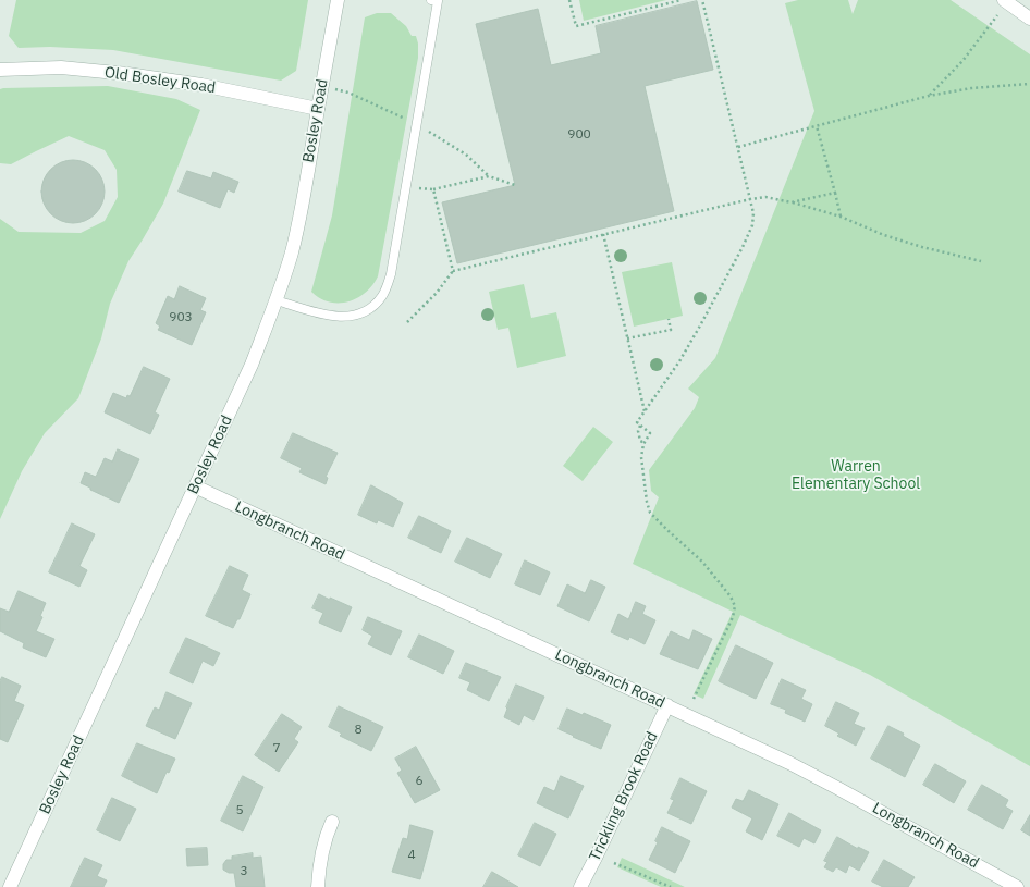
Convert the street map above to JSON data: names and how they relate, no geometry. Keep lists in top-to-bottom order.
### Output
{
  "streets": {
    "street": [
      "Old Bosley Road",
      "Bosley Road",
      "Longbranch Road",
      "Trickling Brook Road"
    ]
  },
  "crossings": [
    ["Old Bosley Road", "Bosley Road"],
    ["Bosley Road", "Longbranch Road"],
    ["Longbranch Road", "Trickling Brook Road"]
  ],
  "parks": ["Warren Elementary School"],
  "house_numbers": [
    "900",
    "903",
    "8",
    "7",
    "6",
    "5",
    "4",
    "3"
  ]
}
